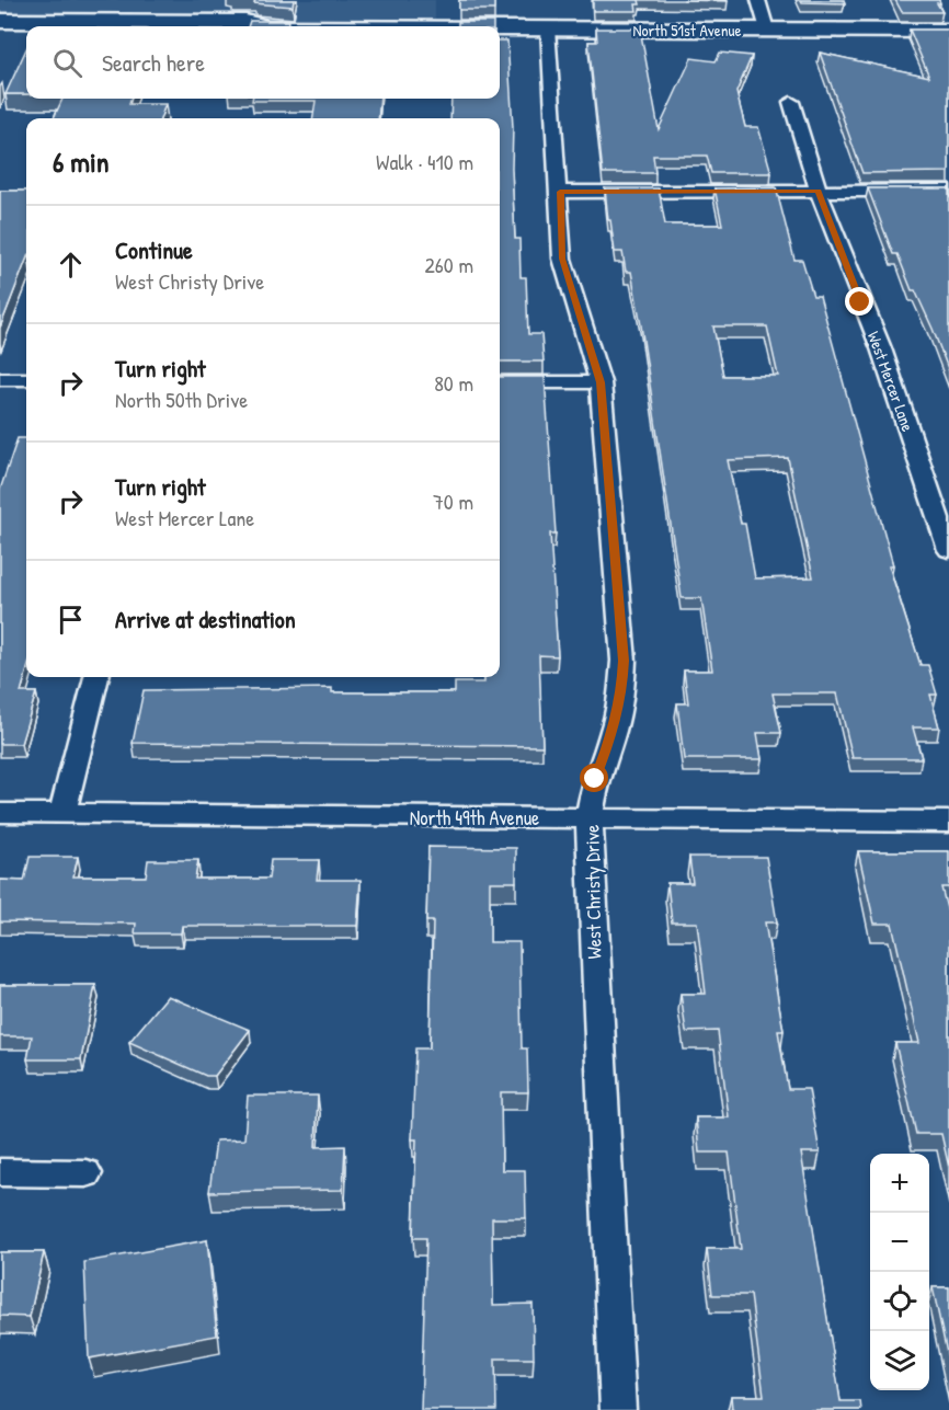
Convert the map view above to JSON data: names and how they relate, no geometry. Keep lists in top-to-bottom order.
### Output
{
  "streets": {
    "main road": ["North 51st Avenue"],
    "street": ["West Mercer Lane", "North 49th Avenue", "West Christy Drive"]
  },
  "crossings": [
    ["North 51st Avenue", "West Christy Drive"],
    ["North 49th Avenue", "West Christy Drive"]
  ],
  "page": {
    "search": "Search here",
    "heading": ["6 min", "Walk · 410 m"],
    "list": [
      ["Continue", "West Christy Drive", "260 m"],
      ["Turn right", "North 50th Drive", "80 m"],
      ["Turn right", "West Mercer Lane", "70 m"],
      "Arrive at destination"
    ],
    "map_buttons": ["+", "−"]
  }
}
